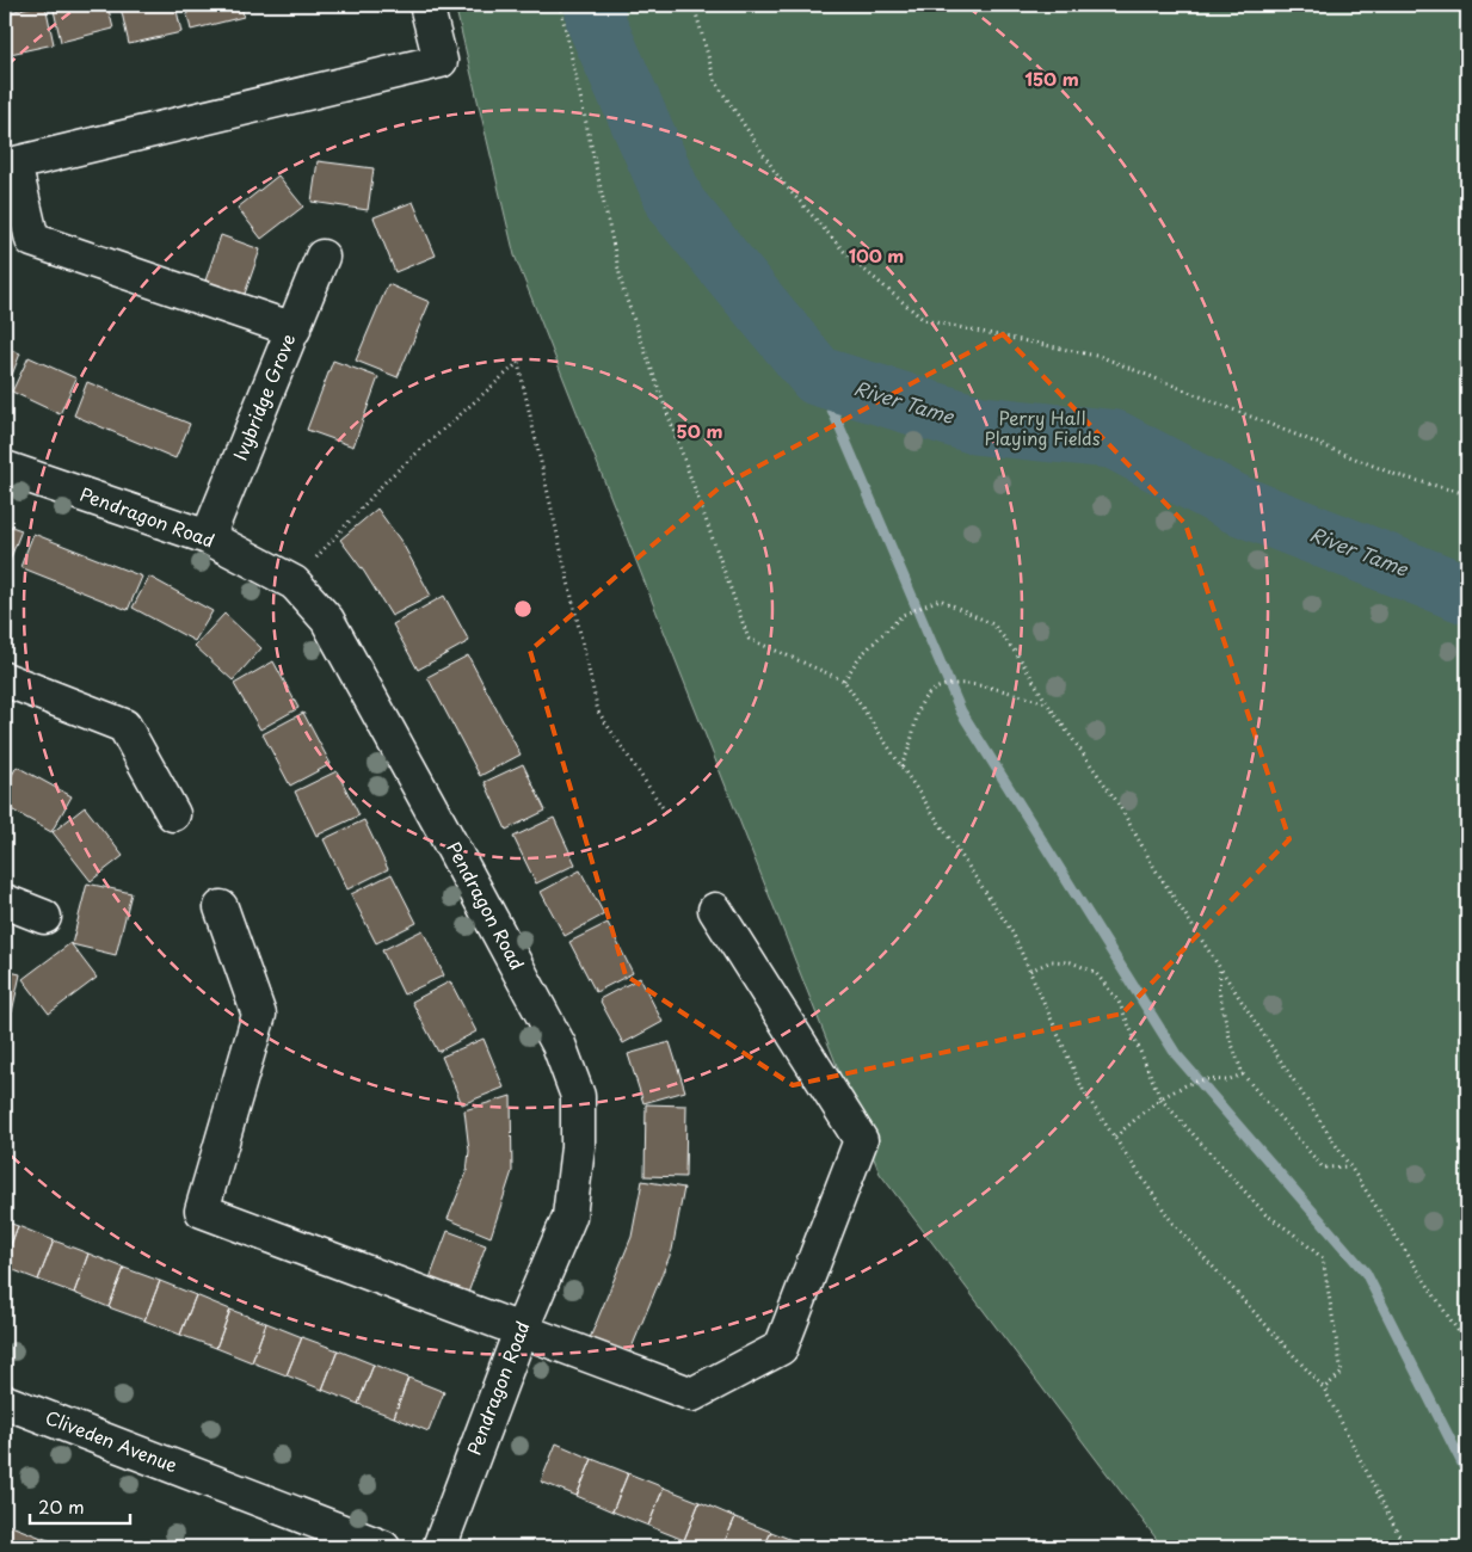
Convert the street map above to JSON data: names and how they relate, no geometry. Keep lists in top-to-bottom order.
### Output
{
  "streets": {
    "street": ["Ivybridge Grove", "Pendragon Road", "Cliveden Avenue"]
  },
  "crossings": [
    ["Ivybridge Grove", "Pendragon Road"]
  ],
  "water": ["River Tame"],
  "parks": ["Perry Hall Playing Fields"],
  "scale_bar": "20 m",
  "rings": ["150 m", "100 m", "50 m"]
}
